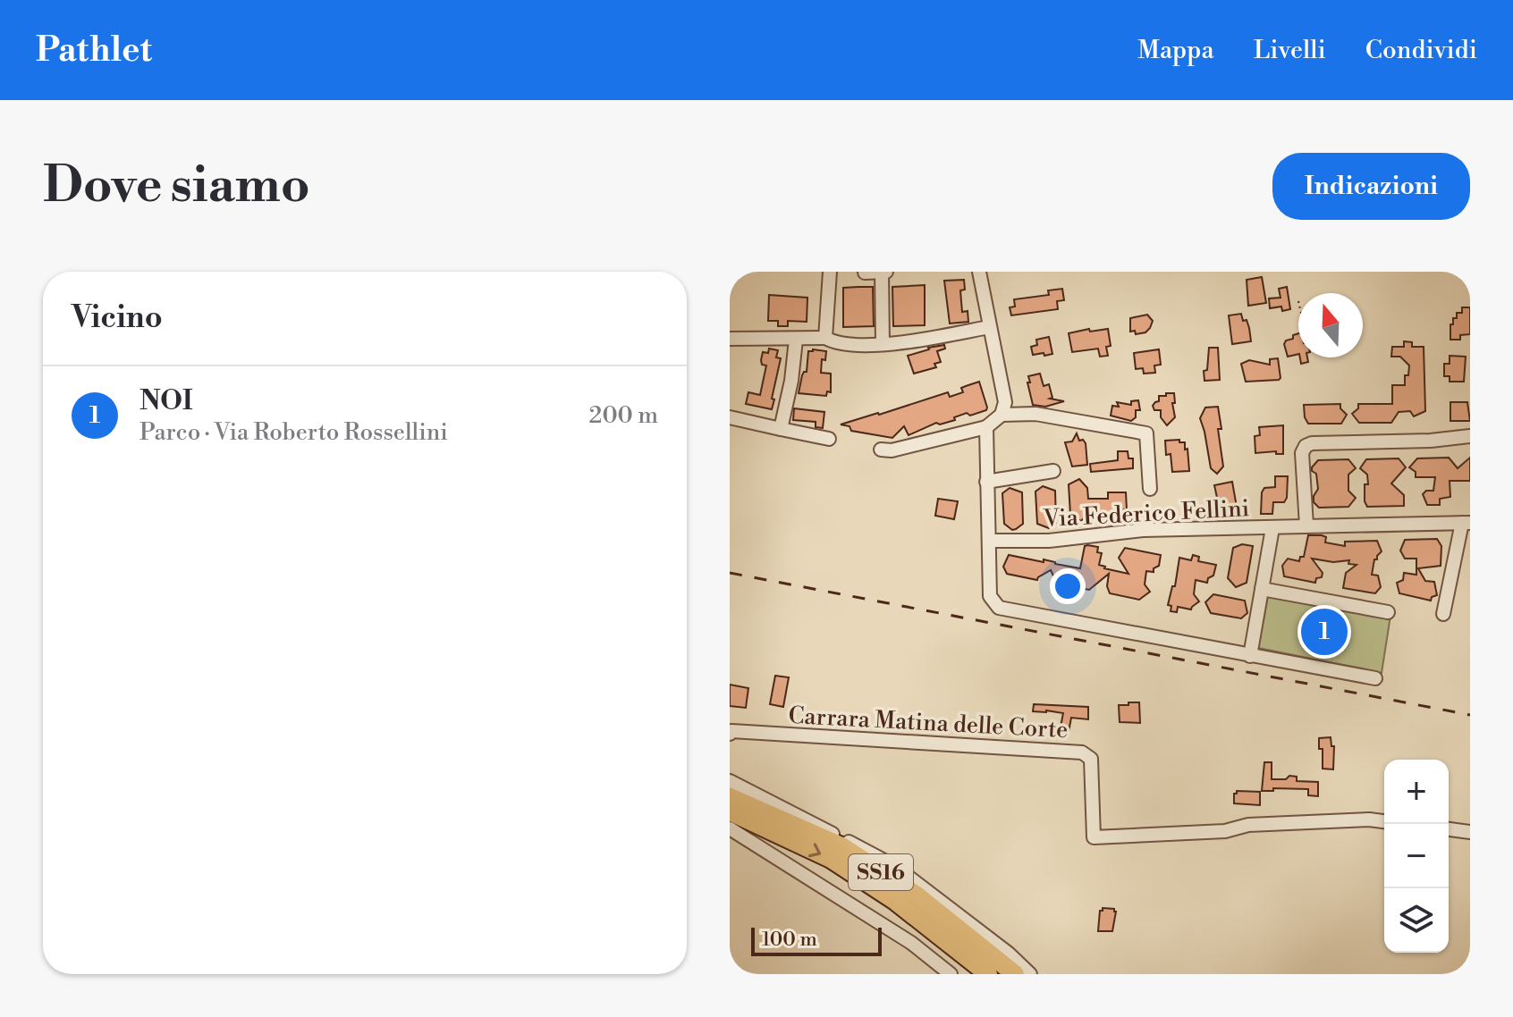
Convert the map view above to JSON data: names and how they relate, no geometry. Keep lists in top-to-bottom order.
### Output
{
  "streets": {
    "highway": ["SS16"],
    "street": ["Via Federico Fellini", "Carrara Matina delle Corte"]
  },
  "scale_bar": "100 m",
  "north": "top",
  "page": {
    "header": "Pathlet",
    "nav": ["Mappa", "Livelli", "Condividi"],
    "buttons": "Indicazioni",
    "title": "Dove siamo",
    "heading": "Vicino",
    "list": [
      {
        "mark": "1",
        "name": "NOI",
        "note": "Parco · Via Roberto Rossellini",
        "value": "200 m"
      }
    ],
    "pins": "1",
    "map_buttons": ["+", "−"],
    "scale": "100 m"
  }
}
